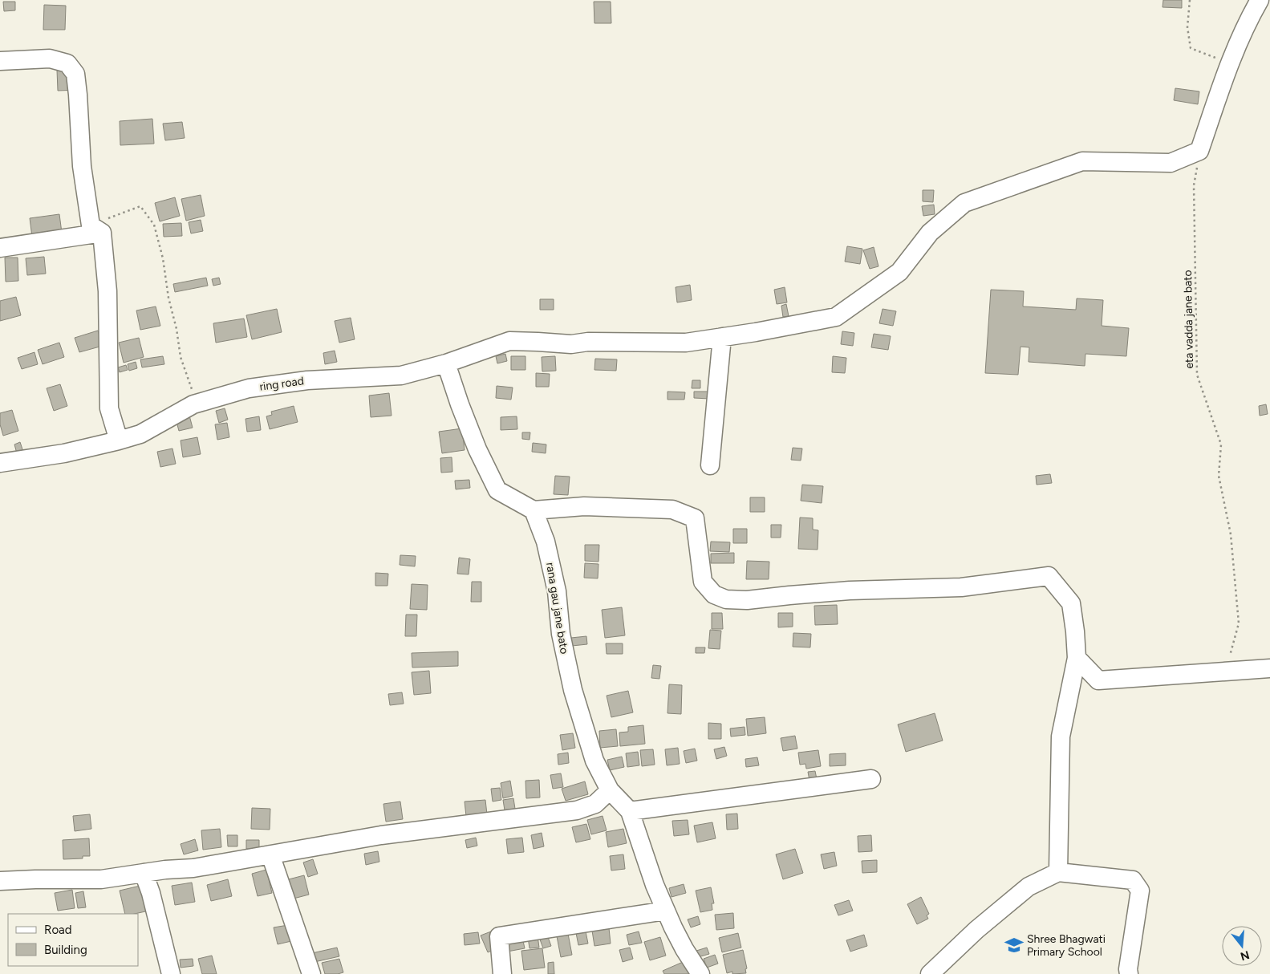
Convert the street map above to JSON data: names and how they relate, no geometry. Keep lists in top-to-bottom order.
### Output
{
  "streets": {
    "street": ["ring road", "rana gau jane bato"],
    "path": ["eta vadda jane bato"]
  },
  "crossings": [
    ["eta vadda jane bato", "ring road"]
  ],
  "places": {
    "school or university": ["Shree Bhagwati Primary School"]
  },
  "legend": ["Road", "Building"],
  "north": "bottom"
}
